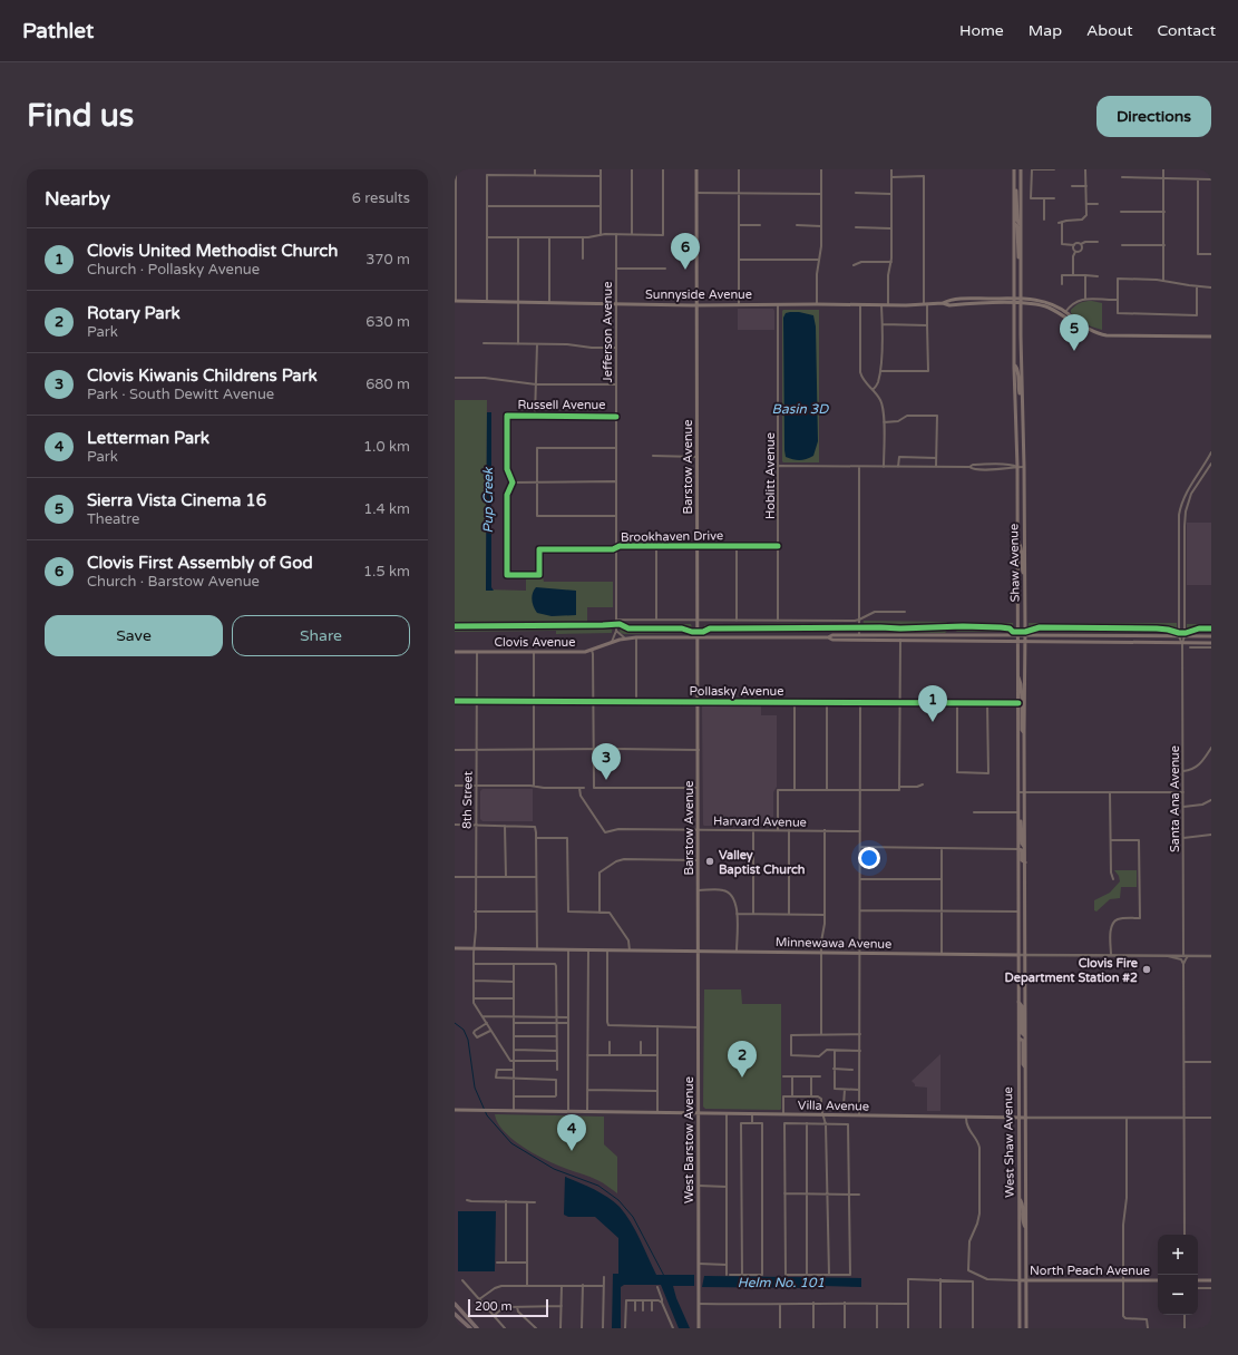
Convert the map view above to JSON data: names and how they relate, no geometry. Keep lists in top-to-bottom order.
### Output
{
  "streets": {
    "main road": [
      "Sunnyside Avenue",
      "Barstow Avenue",
      "Shaw Avenue",
      "Clovis Avenue",
      "Minnewawa Avenue",
      "Villa Avenue",
      "West Barstow Avenue",
      "West Shaw Avenue",
      "North Peach Avenue"
    ],
    "street": [
      "Jefferson Avenue",
      "Russell Avenue",
      "Hoblitt Avenue",
      "Brookhaven Drive",
      "Pollasky Avenue",
      "Santa Ana Avenue",
      "8th Street",
      "Harvard Avenue"
    ]
  },
  "crossings": [
    ["Sunnyside Avenue", "Jefferson Avenue"],
    ["Sunnyside Avenue", "Barstow Avenue"],
    ["Sunnyside Avenue", "Hoblitt Avenue"],
    ["Sunnyside Avenue", "Shaw Avenue"],
    ["Jefferson Avenue", "Russell Avenue"],
    ["Jefferson Avenue", "Brookhaven Drive"],
    ["Jefferson Avenue", "Clovis Avenue"],
    ["Russell Avenue", "Brookhaven Drive"],
    ["Barstow Avenue", "Brookhaven Drive"],
    ["Barstow Avenue", "Clovis Avenue"],
    ["Barstow Avenue", "Pollasky Avenue"],
    ["Barstow Avenue", "Harvard Avenue"],
    ["Barstow Avenue", "Minnewawa Avenue"],
    ["Barstow Avenue", "West Barstow Avenue"],
    ["Hoblitt Avenue", "Brookhaven Drive"],
    ["Shaw Avenue", "Clovis Avenue"],
    ["Shaw Avenue", "Pollasky Avenue"],
    ["Shaw Avenue", "Minnewawa Avenue"],
    ["Shaw Avenue", "West Shaw Avenue"],
    ["Clovis Avenue", "Santa Ana Avenue"],
    ["Clovis Avenue", "8th Street"],
    ["Pollasky Avenue", "8th Street"],
    ["Santa Ana Avenue", "Minnewawa Avenue"],
    ["8th Street", "Minnewawa Avenue"],
    ["Minnewawa Avenue", "West Barstow Avenue"],
    ["Minnewawa Avenue", "West Shaw Avenue"],
    ["Villa Avenue", "West Barstow Avenue"],
    ["Villa Avenue", "West Shaw Avenue"],
    ["West Shaw Avenue", "North Peach Avenue"]
  ],
  "water": ["Basin 3D", "Pup Creek", "Helm No. 101"],
  "places": ["Valley Baptist Church", "Clovis Fire Department Station #2"],
  "scale_bar": "200 m",
  "page": {
    "header": "Pathlet",
    "nav": [
      "Home",
      "Map",
      "About",
      "Contact"
    ],
    "buttons": [
      "Directions",
      ["Save", "Share"]
    ],
    "title": "Find us",
    "heading": ["Nearby", "6 results"],
    "list": [
      {
        "mark": "1",
        "name": "Clovis United Methodist Church",
        "note": "Church · Pollasky Avenue",
        "value": "370 m"
      },
      {
        "mark": "2",
        "name": "Rotary Park",
        "note": "Park",
        "value": "630 m"
      },
      {
        "mark": "3",
        "name": "Clovis Kiwanis Childrens Park",
        "note": "Park · South Dewitt Avenue",
        "value": "680 m"
      },
      {
        "mark": "4",
        "name": "Letterman Park",
        "note": "Park",
        "value": "1.0 km"
      },
      {
        "mark": "5",
        "name": "Sierra Vista Cinema 16",
        "note": "Theatre",
        "value": "1.4 km"
      },
      {
        "mark": "6",
        "name": "Clovis First Assembly of God",
        "note": "Church · Barstow Avenue",
        "value": "1.5 km"
      }
    ],
    "pins": [
      "6",
      "5",
      "1",
      "3",
      "2",
      "4"
    ],
    "map_buttons": ["+", "−"],
    "scale": "200 m"
  }
}
